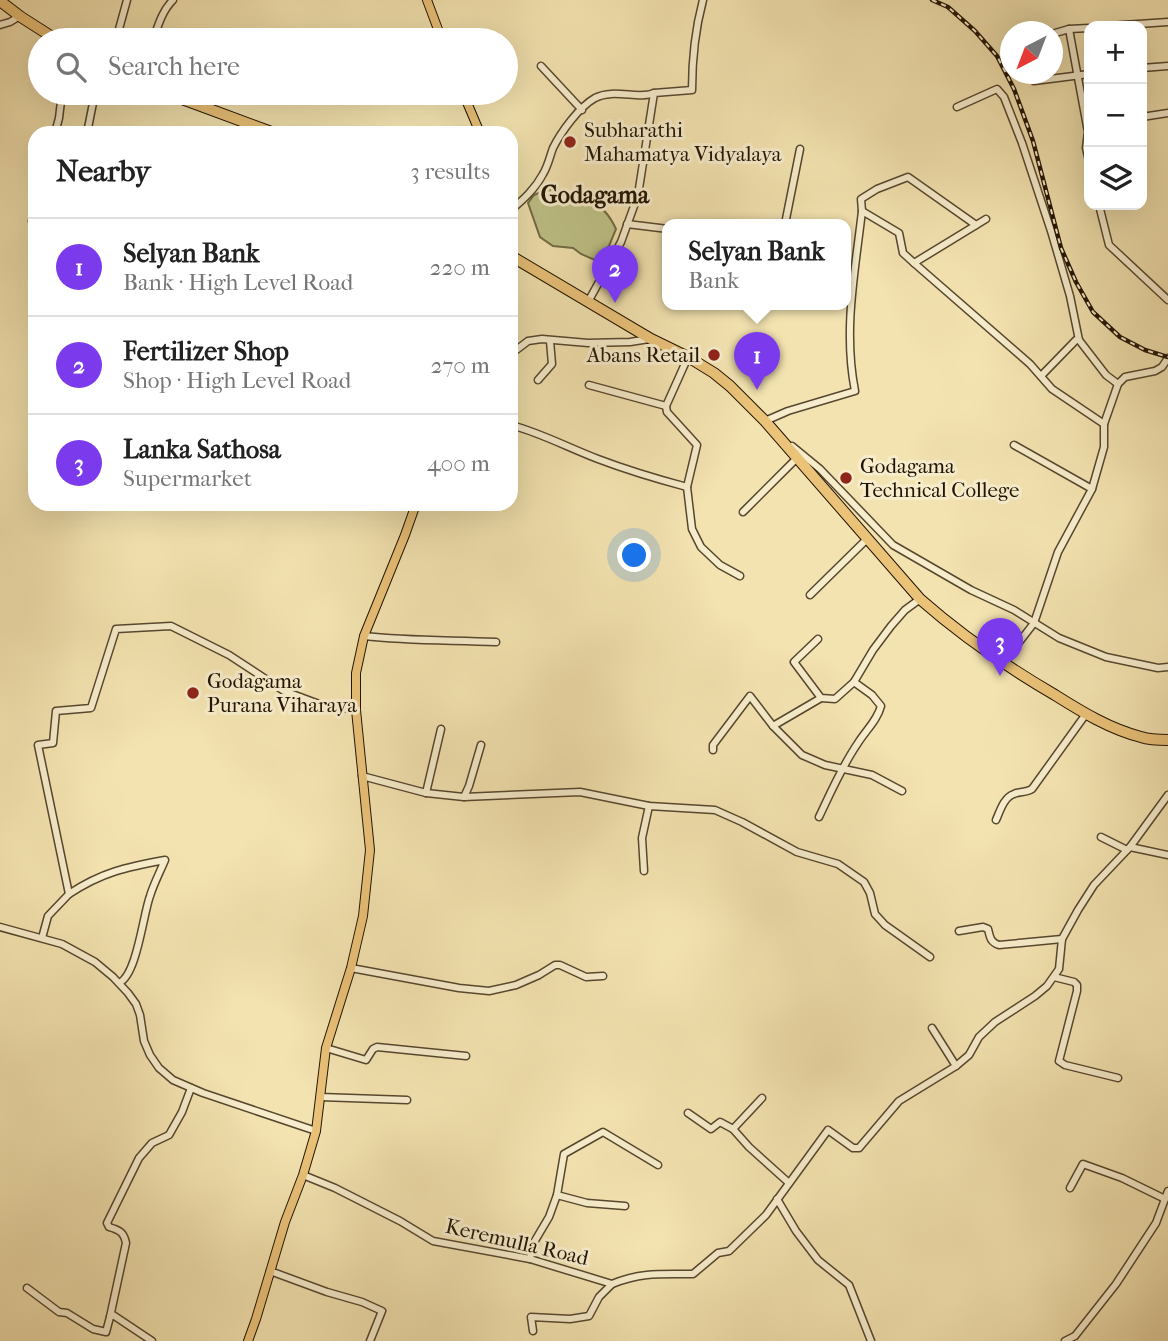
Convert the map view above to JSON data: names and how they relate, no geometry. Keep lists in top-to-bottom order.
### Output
{
  "streets": {
    "street": ["Keremulla Road"]
  },
  "districts": ["Godagama"],
  "places": [
    "Subharathi Mahamatya Vidyalaya",
    "Abans Retail",
    "Godagama Technical College",
    "Godagama Purana Viharaya"
  ],
  "north": "bottom left",
  "page": {
    "map_buttons": ["+", "−"],
    "search": "Search here",
    "heading": ["Nearby", "3 results"],
    "list": [
      {
        "mark": "1",
        "name": "Selyan Bank",
        "note": "Bank · High Level Road",
        "value": "220 m"
      },
      {
        "mark": "2",
        "name": "Fertilizer Shop",
        "note": "Shop · High Level Road",
        "value": "270 m"
      },
      {
        "mark": "3",
        "name": "Lanka Sathosa",
        "note": "Supermarket",
        "value": "400 m"
      }
    ],
    "popup": ["Selyan Bank", "Bank"],
    "pins": ["2", "1", "3"]
  }
}
